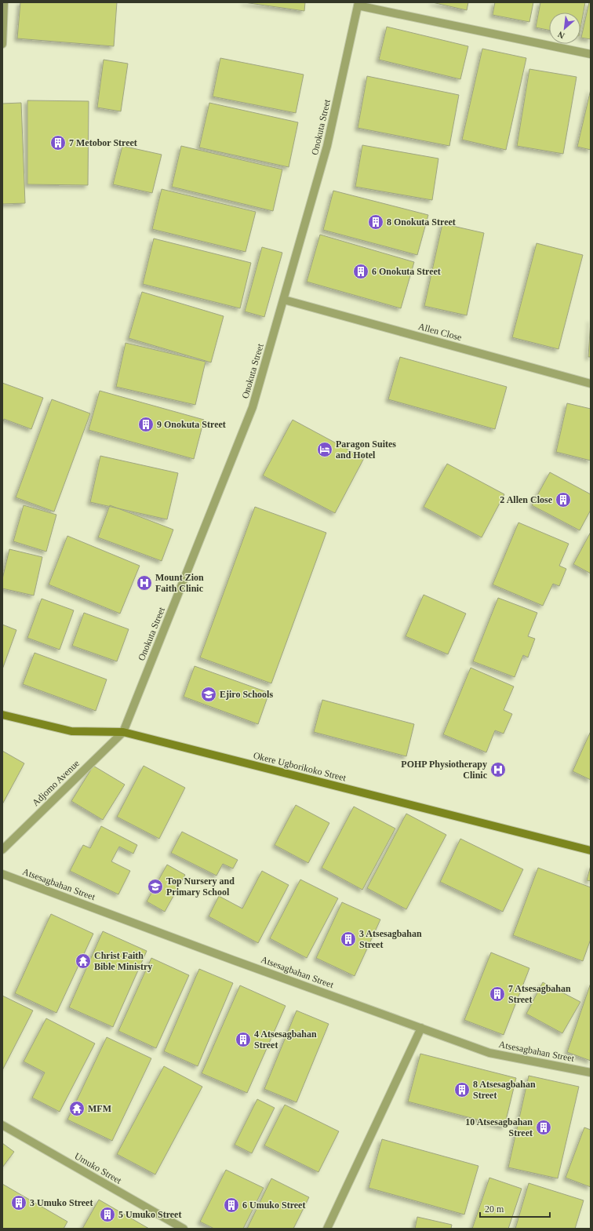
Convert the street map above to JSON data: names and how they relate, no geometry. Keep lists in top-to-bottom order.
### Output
{
  "streets": {
    "street": [
      "Onokuta Street",
      "Allen Close",
      "Okere Ugborikoko Street",
      "Adjomo Avenue",
      "Atsesagbahan Street",
      "Umuko Street"
    ]
  },
  "crossings": [
    ["Onokuta Street", "Allen Close"],
    ["Onokuta Street", "Okere Ugborikoko Street"],
    ["Onokuta Street", "Adjomo Avenue"],
    ["Okere Ugborikoko Street", "Adjomo Avenue"]
  ],
  "places": {
    "building": [
      "7 Metobor Street",
      "8 Onokuta Street",
      "6 Onokuta Street",
      "9 Onokuta Street",
      "2 Allen Close",
      "3 Atsesagbahan Street",
      "7 Atsesagbahan Street",
      "4 Atsesagbahan Street",
      "8 Atsesagbahan Street",
      "10 Atsesagbahan Street",
      "3 Umuko Street",
      "6 Umuko Street",
      "5 Umuko Street"
    ],
    "hotel": ["Paragon Suites and Hotel"],
    "hospital": ["Mount Zion Faith Clinic", "POHP Physiotherapy Clinic"],
    "school or university": ["Ejiro Schools", "Top Nursery and Primary School"],
    "temple": ["Christ Faith Bible Ministry", "MFM"]
  },
  "scale_bar": "20 m",
  "north": "bottom left"
}
